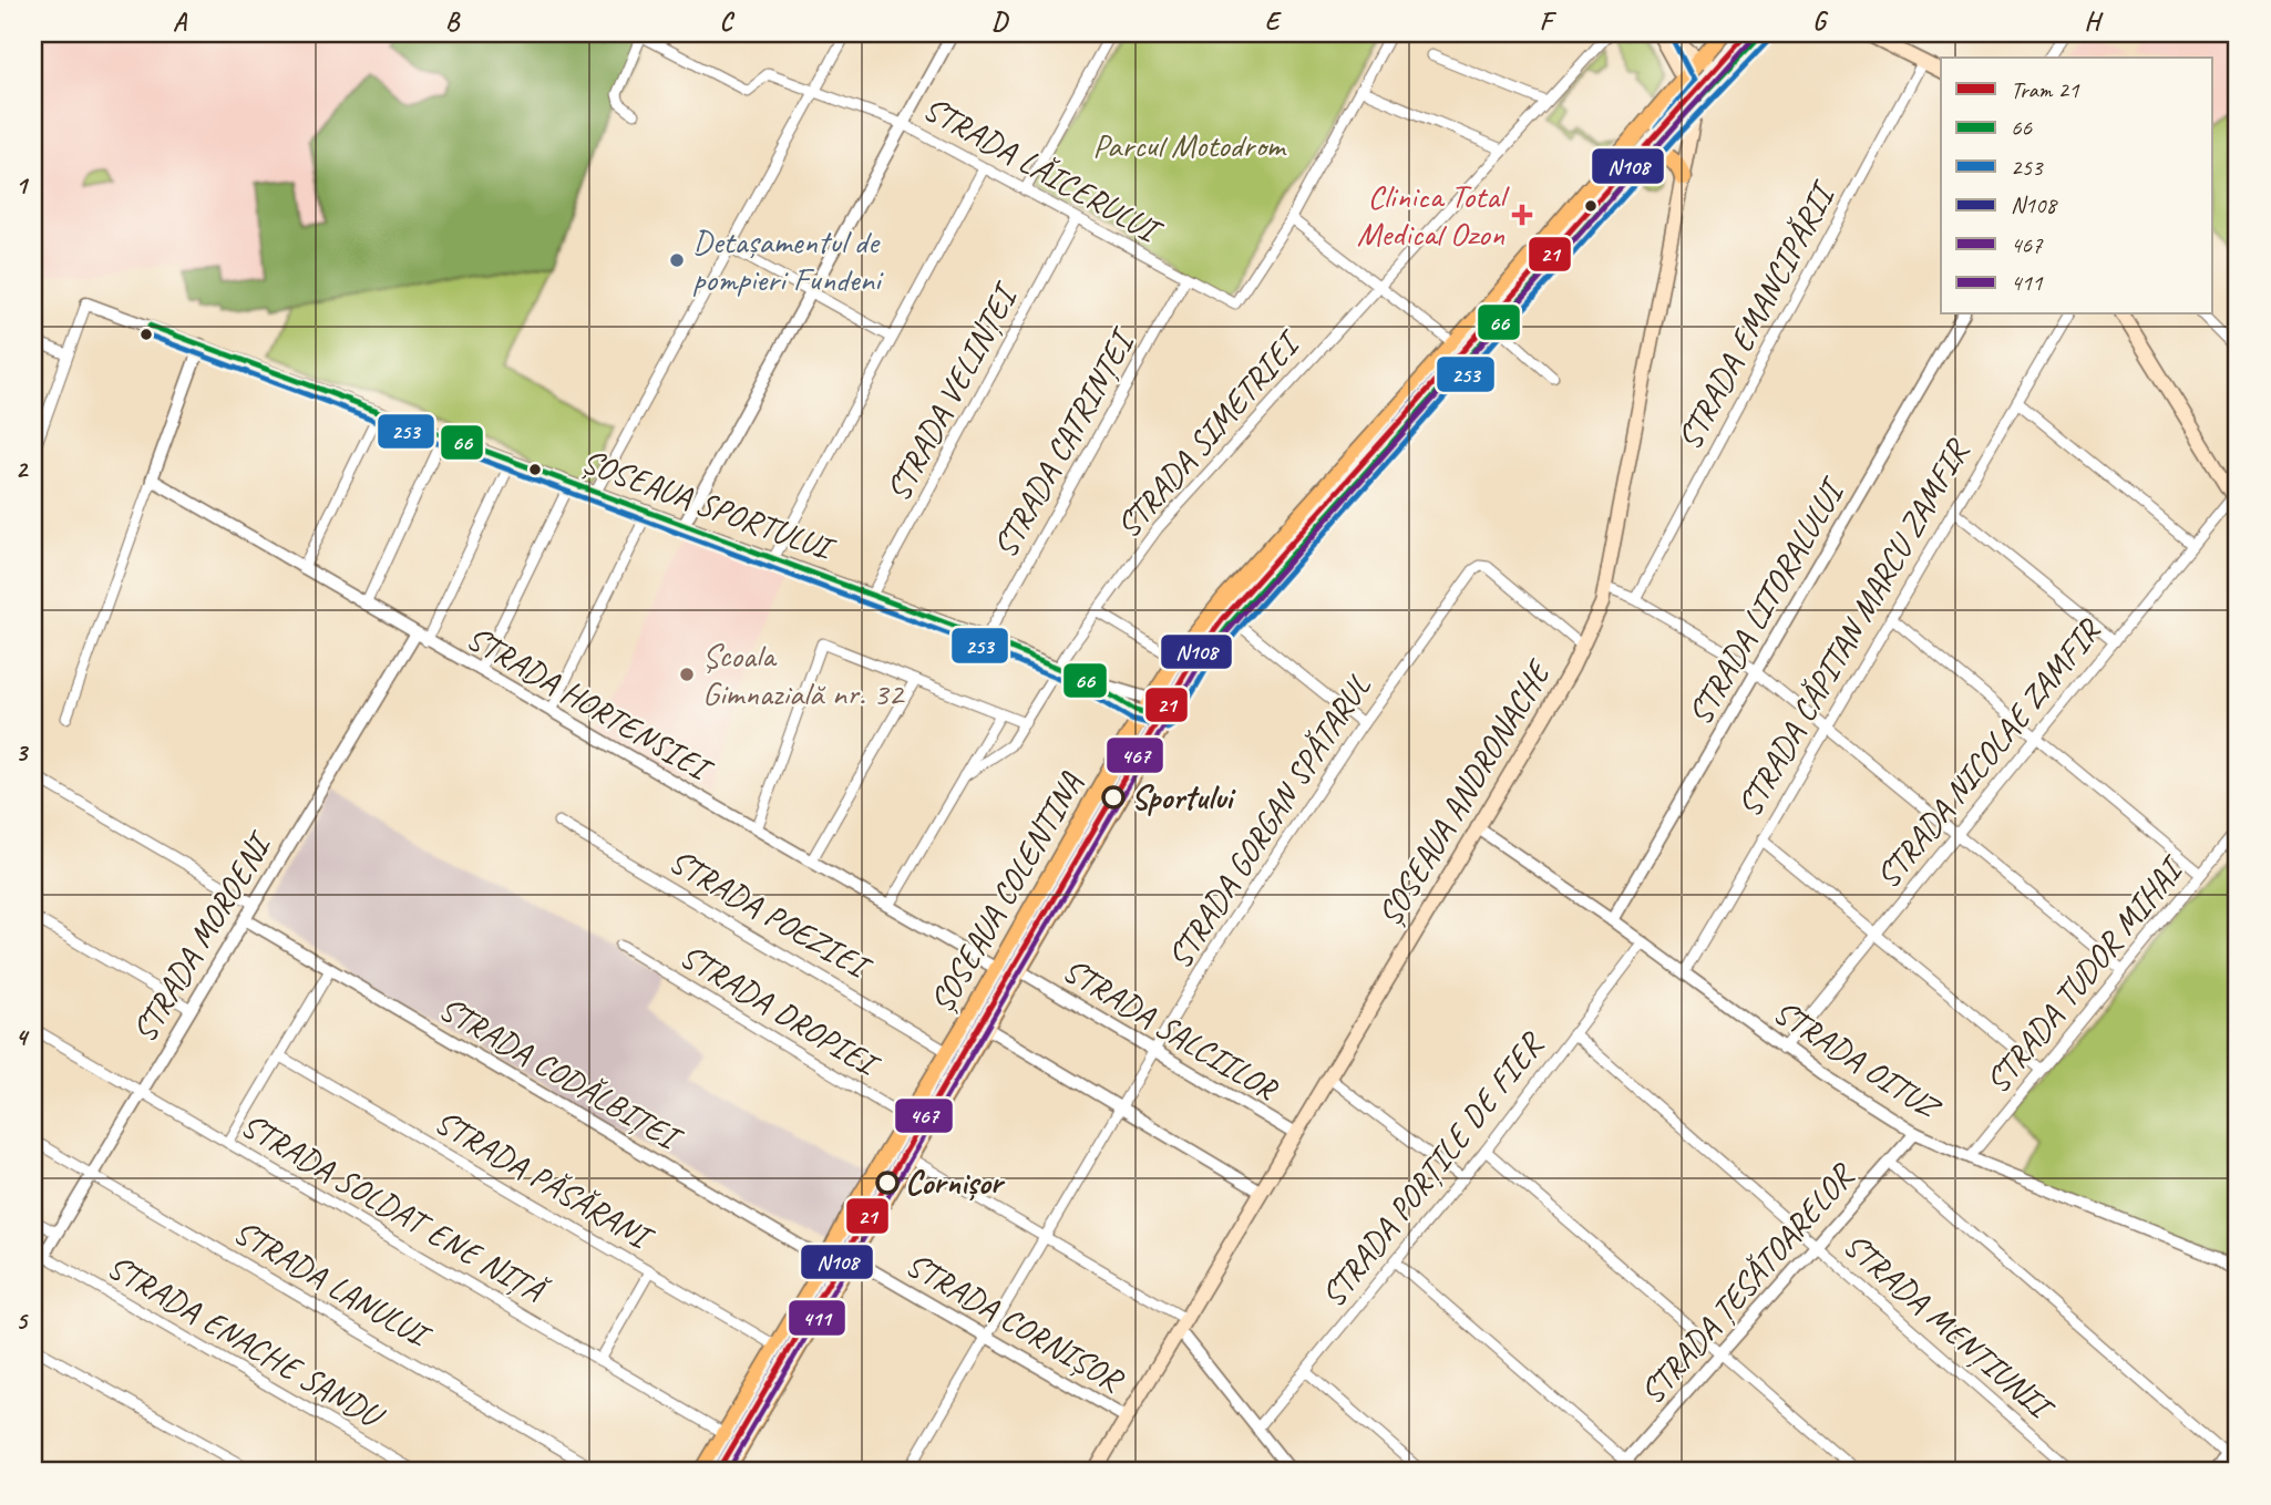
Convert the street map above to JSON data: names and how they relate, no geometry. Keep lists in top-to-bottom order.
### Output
{
  "streets": {
    "main road": ["ȘOSEAUA ANDRONACHE", "ȘOSEAUA COLENTINA"],
    "street": [
      "STRADA LĂICERULUI",
      "STRADA EMANCIPĂRII",
      "STRADA VELINȚEI",
      "STRADA SIMETRIEI",
      "STRADA CATRINȚEI",
      "ȘOSEAUA SPORTULUI",
      "STRADA LITORALULUI",
      "STRADA CĂPITAN MARCU ZAMFIR",
      "STRADA HORTENSIEI",
      "STRADA NICOLAE ZAMFIR",
      "STRADA GORGAN SPĂTARUL",
      "STRADA POEZIEI",
      "STRADA MOROENI",
      "STRADA TUDOR MIHAI",
      "STRADA DROPIEI",
      "STRADA SALCIILOR",
      "STRADA OITUZ",
      "STRADA CODĂLBIȚEI",
      "STRADA PORȚILE DE FIER",
      "STRADA PĂSĂRANI",
      "STRADA SOLDAT ENE NIȚĂ",
      "STRADA LANULUI",
      "STRADA ȚESĂTOARELOR",
      "STRADA CORNIȘOR",
      "STRADA MENȚIUNII",
      "STRADA ENACHE SANDU"
    ]
  },
  "crossings": [
    ["STRADA LĂICERULUI", "STRADA VELINȚEI"],
    ["STRADA LĂICERULUI", "STRADA CATRINȚEI"],
    ["STRADA VELINȚEI", "ȘOSEAUA SPORTULUI"],
    ["STRADA SIMETRIEI", "ȘOSEAUA SPORTULUI"],
    ["STRADA SIMETRIEI", "STRADA HORTENSIEI"],
    ["STRADA CATRINȚEI", "ȘOSEAUA SPORTULUI"],
    ["ȘOSEAUA SPORTULUI", "ȘOSEAUA COLENTINA"],
    ["STRADA LITORALULUI", "STRADA OITUZ"],
    ["STRADA CĂPITAN MARCU ZAMFIR", "STRADA OITUZ"],
    ["STRADA HORTENSIEI", "ȘOSEAUA COLENTINA"],
    ["STRADA HORTENSIEI", "STRADA MOROENI"],
    ["STRADA NICOLAE ZAMFIR", "STRADA OITUZ"],
    ["ȘOSEAUA ANDRONACHE", "STRADA GORGAN SPĂTARUL"],
    ["ȘOSEAUA ANDRONACHE", "ȘOSEAUA COLENTINA"],
    ["ȘOSEAUA ANDRONACHE", "STRADA SALCIILOR"],
    ["ȘOSEAUA ANDRONACHE", "STRADA OITUZ"],
    ["ȘOSEAUA ANDRONACHE", "STRADA CORNIȘOR"],
    ["STRADA GORGAN SPĂTARUL", "STRADA SALCIILOR"],
    ["STRADA GORGAN SPĂTARUL", "STRADA CORNIȘOR"],
    ["ȘOSEAUA COLENTINA", "STRADA POEZIEI"],
    ["ȘOSEAUA COLENTINA", "STRADA DROPIEI"],
    ["ȘOSEAUA COLENTINA", "STRADA SALCIILOR"],
    ["ȘOSEAUA COLENTINA", "STRADA CODĂLBIȚEI"],
    ["ȘOSEAUA COLENTINA", "STRADA PĂSĂRANI"],
    ["ȘOSEAUA COLENTINA", "STRADA SOLDAT ENE NIȚĂ"],
    ["ȘOSEAUA COLENTINA", "STRADA CORNIȘOR"],
    ["STRADA MOROENI", "STRADA CODĂLBIȚEI"],
    ["STRADA MOROENI", "STRADA SOLDAT ENE NIȚĂ"],
    ["STRADA MOROENI", "STRADA LANULUI"],
    ["STRADA MOROENI", "STRADA ENACHE SANDU"],
    ["STRADA TUDOR MIHAI", "STRADA OITUZ"],
    ["STRADA OITUZ", "STRADA PORȚILE DE FIER"],
    ["STRADA OITUZ", "STRADA ȚESĂTOARELOR"],
    ["STRADA CODĂLBIȚEI", "STRADA CORNIȘOR"],
    ["STRADA PORȚILE DE FIER", "STRADA MENȚIUNII"],
    ["STRADA ȚESĂTOARELOR", "STRADA MENȚIUNII"]
  ],
  "parks": ["Parcul Motodrom"],
  "places": {
    "health": ["Clinica Total Medical Ozon"],
    "other": [
      "Detașamentul de pompieri Fundeni",
      "Școala Gimnazială nr. 32",
      "Sportului",
      "Cornișor"
    ]
  },
  "lines": [
    "tram line 21",
    "transit line 66",
    "transit line 253",
    "transit line N108",
    "transit line 467",
    "transit line 411"
  ],
  "legend": [
    "Tram 21",
    "66",
    "253",
    "N108",
    "467",
    "411"
  ],
  "grid": {
    "columns": [
      "A",
      "B",
      "C",
      "D",
      "E",
      "F",
      "G",
      "H"
    ],
    "rows": [
      "1",
      "2",
      "3",
      "4",
      "5"
    ]
  }
}
